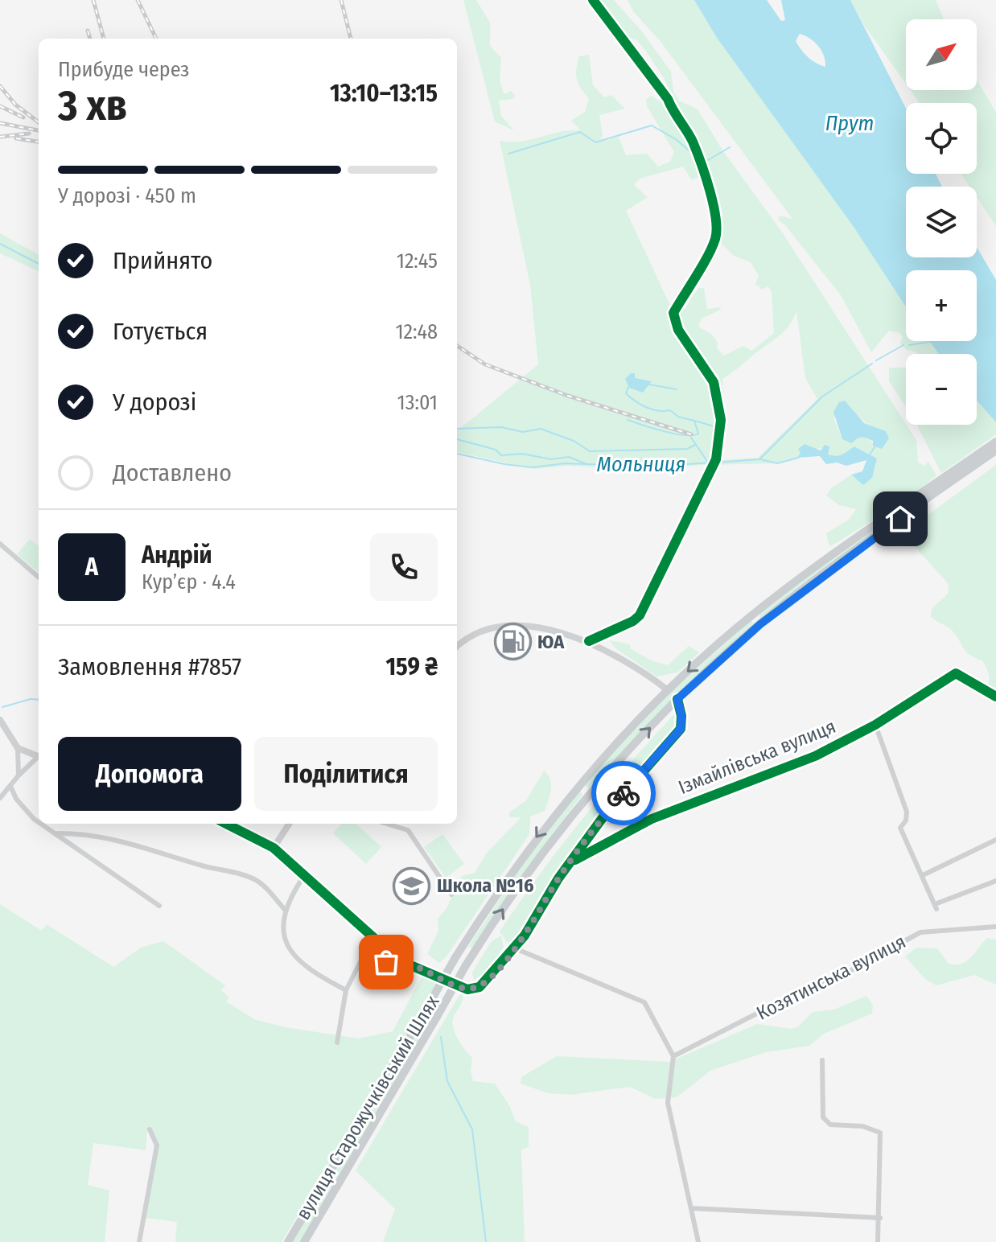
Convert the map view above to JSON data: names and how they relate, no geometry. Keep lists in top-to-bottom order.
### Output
{
  "streets": {
    "main road": ["вулиця Старожучківський Шлях"],
    "street": ["Ізмайлівська вулиця", "Козятинська вулиця"]
  },
  "water": ["Прут", "Мольниця"],
  "places": {
    "fuel station": ["ЮА"],
    "school or university": ["Школа №16"]
  },
  "north": "top right",
  "page": {
    "map_buttons": ["+", "−"],
    "heading": ["3 хв", "Прибуде через", "13:10–13:15"],
    "panel": [
      "Андрій",
      "Кур’єр · 4.4",
      "Замовлення #7857",
      "159 ₴"
    ],
    "bar": "У дорозі · 450 m",
    "list": [
      ["Прийнято", "12:45"],
      ["Готується", "12:48"],
      ["У дорозі", "13:01"],
      "Доставлено"
    ],
    "round": "А",
    "buttons": ["Допомога", "Поділитися"]
  }
}
